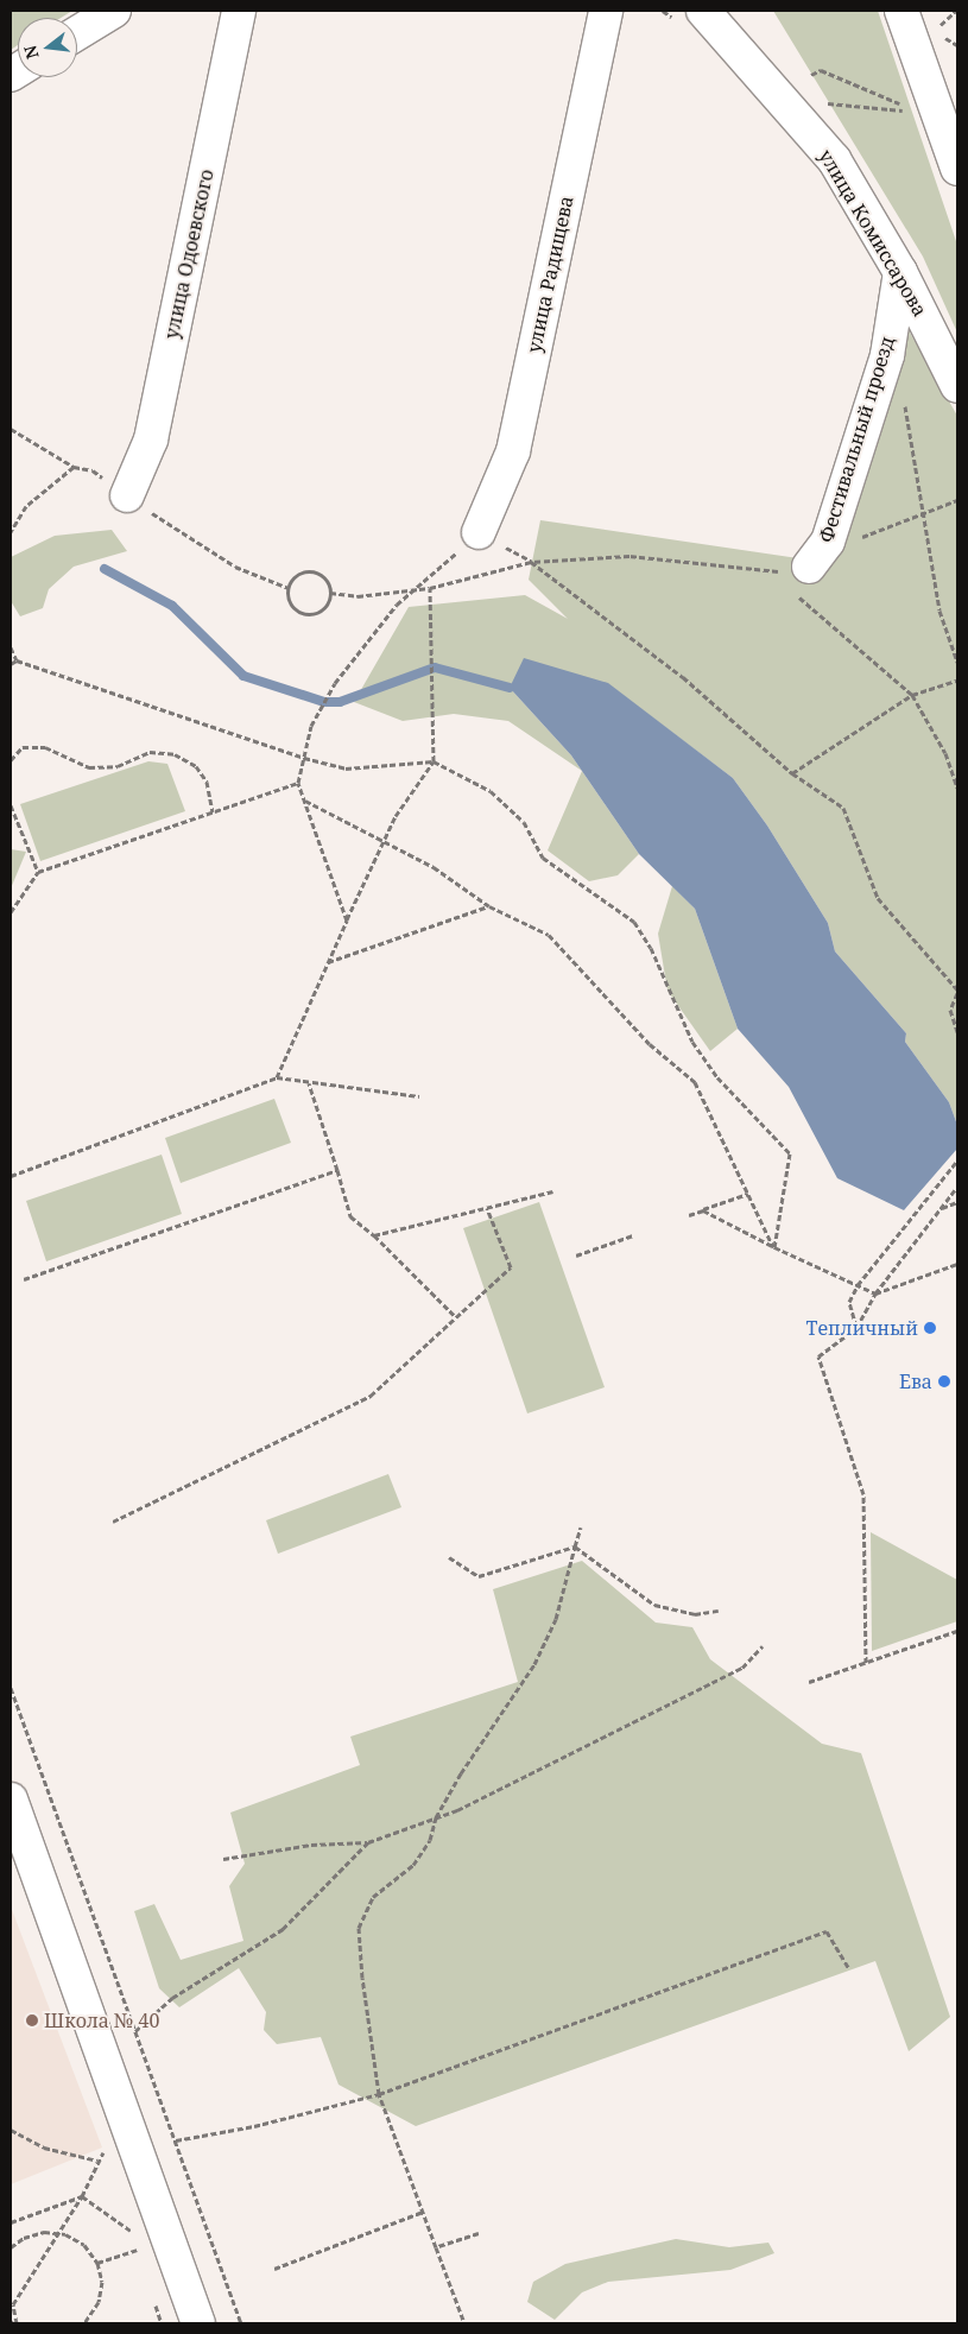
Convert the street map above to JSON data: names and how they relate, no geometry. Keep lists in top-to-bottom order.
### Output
{
  "streets": {
    "street": [
      "улица Комиссарова",
      "улица Одоевского",
      "улица Радищева",
      "Фестивальный проезд"
    ]
  },
  "crossings": [
    ["улица Комиссарова", "Фестивальный проезд"]
  ],
  "places": ["Тепличный", "Ева", "Школа № 40"],
  "north": "left"
}
